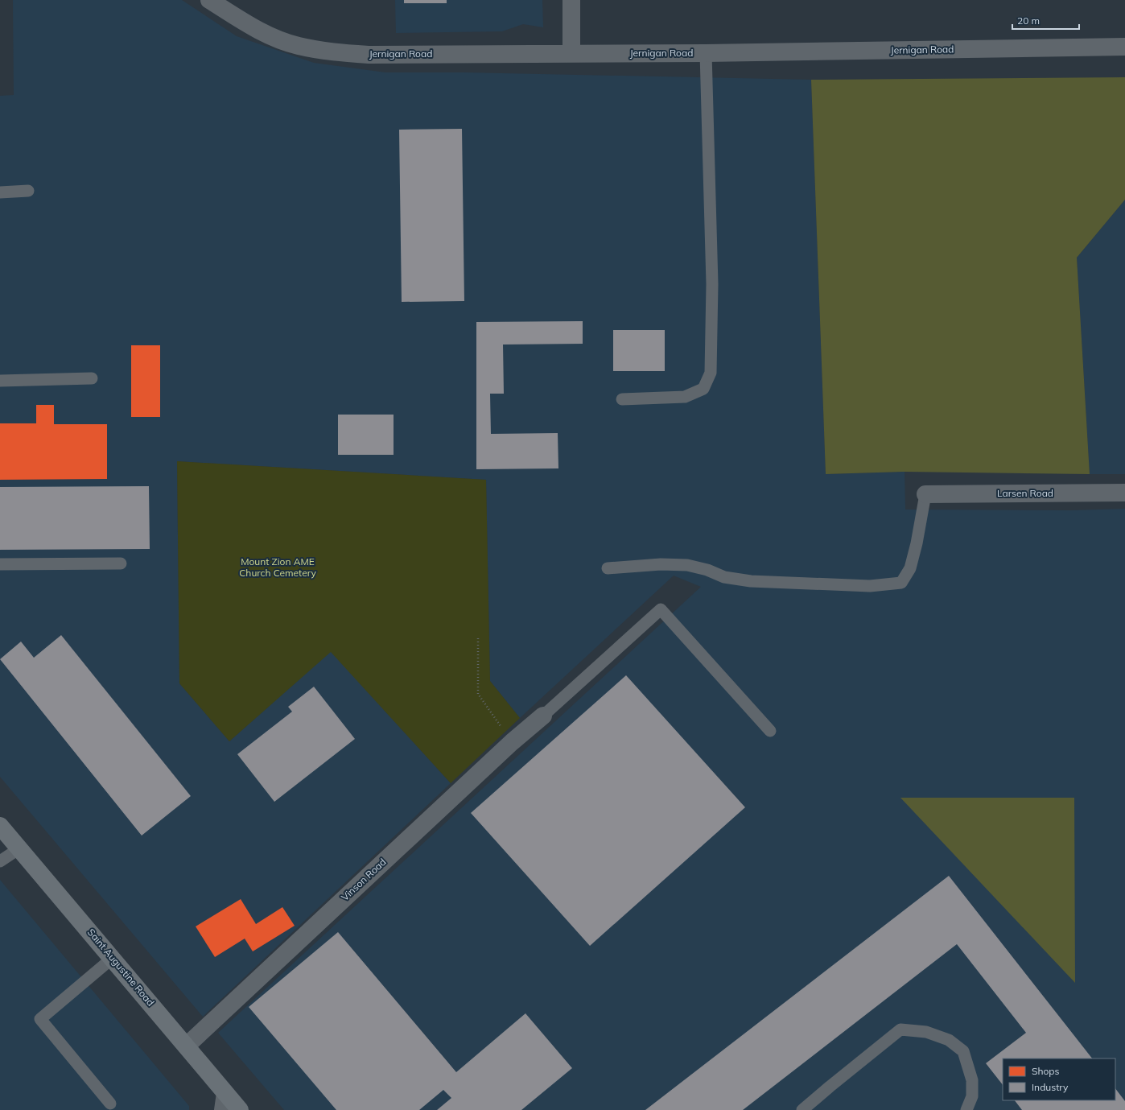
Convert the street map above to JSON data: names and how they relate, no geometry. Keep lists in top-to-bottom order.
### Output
{
  "streets": {
    "main road": ["Saint Augustine Road"],
    "street": ["Jernigan Road", "Larsen Road", "Vinson Road"]
  },
  "crossings": [
    ["Vinson Road", "Saint Augustine Road"]
  ],
  "parks": ["Mount Zion AME Church Cemetery"],
  "legend": ["Shops", "Industry"],
  "scale_bar": "20 m"
}
